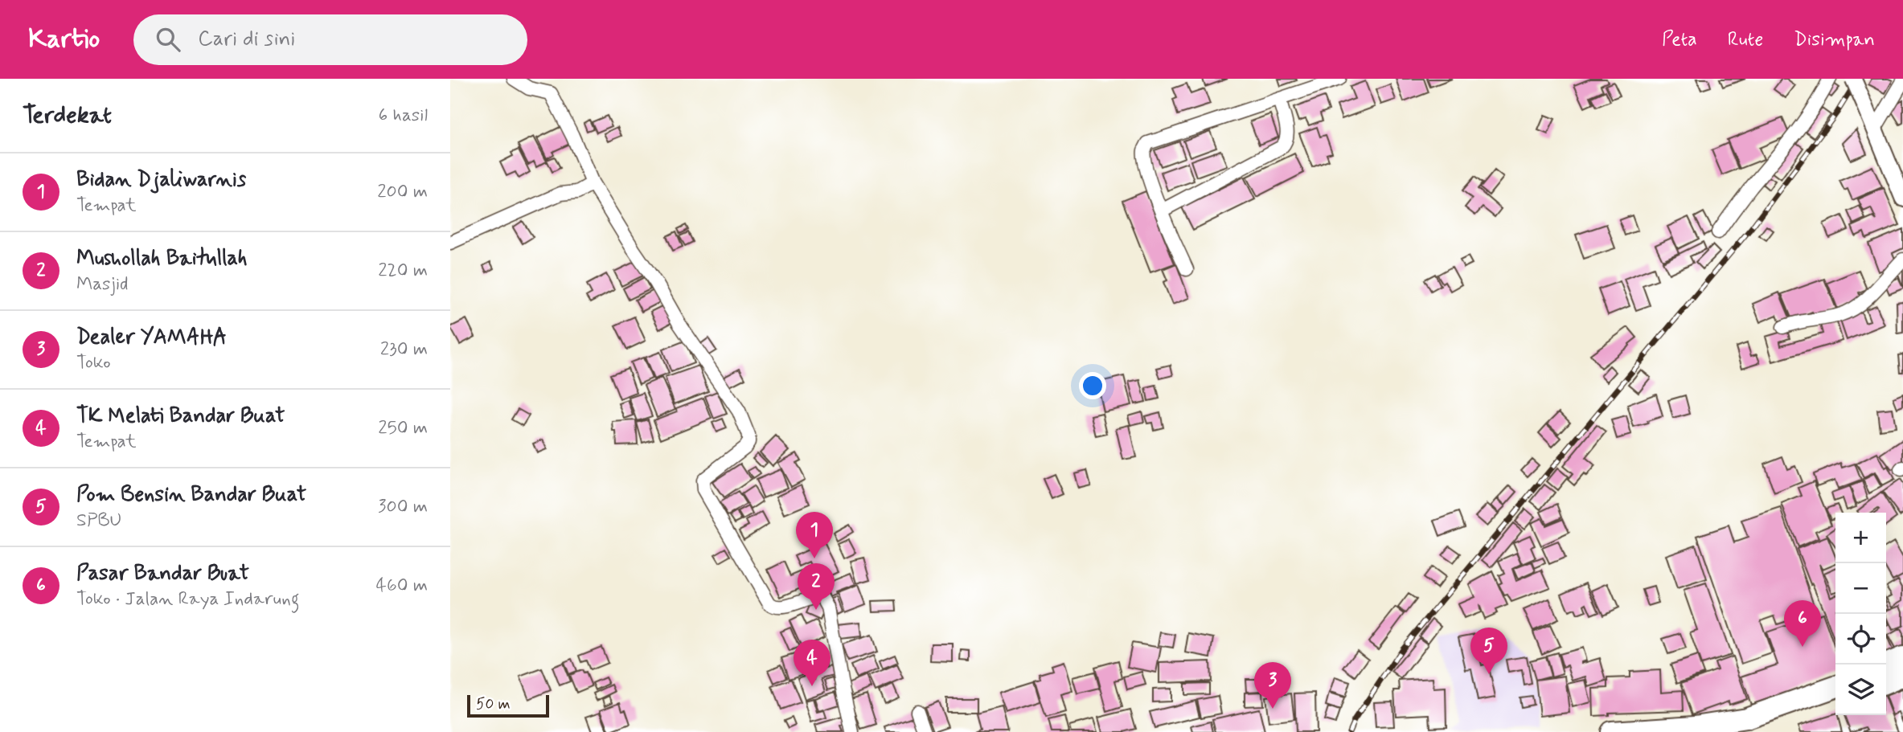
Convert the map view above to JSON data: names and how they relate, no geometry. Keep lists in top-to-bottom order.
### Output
{
  "scale_bar": "50 m",
  "page": {
    "header": "Kartio",
    "search": "Cari di sini",
    "nav": ["Peta", "Rute", "Disimpan"],
    "heading": ["Terdekat", "6 hasil"],
    "list": [
      {
        "mark": "1",
        "name": "Bidan Djaliwarnis",
        "note": "Tempat",
        "value": "200 m"
      },
      {
        "mark": "2",
        "name": "Mushollah Baitullah",
        "note": "Masjid",
        "value": "220 m"
      },
      {
        "mark": "3",
        "name": "Dealer YAMAHA",
        "note": "Toko",
        "value": "230 m"
      },
      {
        "mark": "4",
        "name": "TK Melati Bandar Buat",
        "note": "Tempat",
        "value": "250 m"
      },
      {
        "mark": "5",
        "name": "Pom Bensin Bandar Buat",
        "note": "SPBU",
        "value": "300 m"
      },
      {
        "mark": "6",
        "name": "Pasar Bandar Buat",
        "note": "Toko · Jalan Raya Indarung",
        "value": "460 m"
      }
    ],
    "pins": [
      "1",
      "2",
      "6",
      "5",
      "4",
      "3"
    ],
    "map_buttons": ["+", "−"],
    "scale": "50 m"
  }
}
